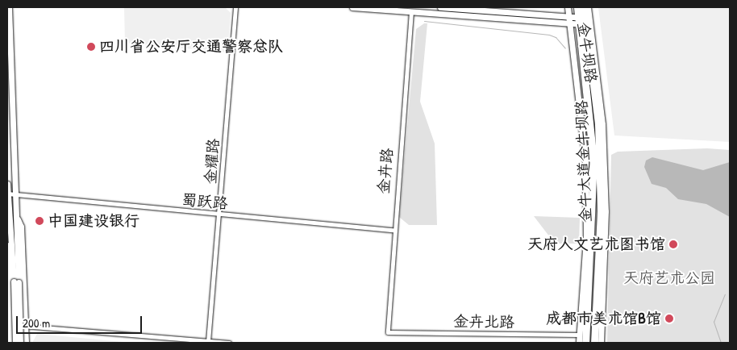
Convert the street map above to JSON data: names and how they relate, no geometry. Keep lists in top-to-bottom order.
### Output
{
  "streets": {
    "highway": ["金牛大道金牛坝路"],
    "street": [
      "金牛坝路",
      "金耀路",
      "金卉路",
      "蜀跃路",
      "金卉北路"
    ]
  },
  "crossings": [
    ["金牛坝路", "金牛大道金牛坝路"],
    ["金牛坝路", "金卉北路"],
    ["金耀路", "蜀跃路"],
    ["金卉路", "蜀跃路"],
    ["金卉路", "金卉北路"]
  ],
  "parks": ["天府艺术公园"],
  "places": [
    "四川省公安厅交通警察总队",
    "中国建设银行",
    "天府人文艺术图书馆",
    "成都市美术馆B馆"
  ],
  "scale_bar": "200 m"
}
